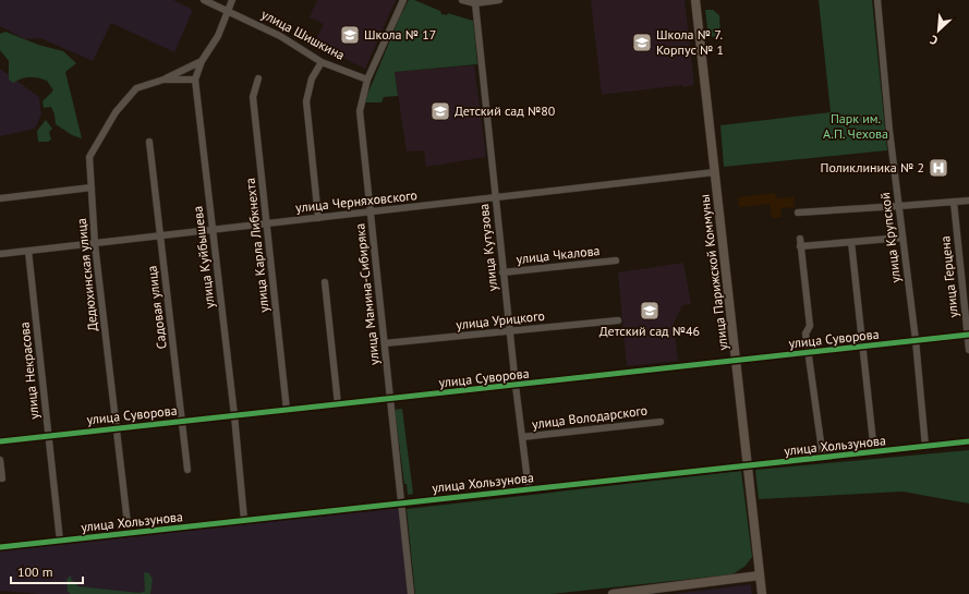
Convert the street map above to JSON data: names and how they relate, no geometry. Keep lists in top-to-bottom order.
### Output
{
  "streets": {
    "main road": ["улица Парижской Коммуны"],
    "street": [
      "улица Шишкина",
      "улица Черняховского",
      "улица Крупской",
      "улица Карла Либкнехта",
      "улица Кутузова",
      "улица Чкалова",
      "улица Куйбышева",
      "Дедюхинская улица",
      "улица Герцена",
      "улица Мамина-Сибиряка",
      "Садовая улица",
      "улица Урицкого",
      "улица Суворова",
      "улица Некрасова",
      "улица Володарского",
      "улица Хользунова"
    ]
  },
  "crossings": [
    ["улица Шишкина", "улица Куйбышева"],
    ["улица Шишкина", "улица Мамина-Сибиряка"],
    ["улица Черняховского", "улица Карла Либкнехта"],
    ["улица Черняховского", "улица Кутузова"],
    ["улица Черняховского", "улица Куйбышева"],
    ["улица Черняховского", "улица Парижской Коммуны"],
    ["улица Черняховского", "Дедюхинская улица"],
    ["улица Черняховского", "улица Мамина-Сибиряка"],
    ["улица Черняховского", "Садовая улица"],
    ["улица Черняховского", "улица Некрасова"],
    ["улица Крупской", "улица Суворова"],
    ["улица Крупской", "улица Хользунова"],
    ["улица Карла Либкнехта", "улица Суворова"],
    ["улица Кутузова", "улица Чкалова"],
    ["улица Кутузова", "улица Урицкого"],
    ["улица Кутузова", "улица Суворова"],
    ["улица Кутузова", "улица Володарского"],
    ["улица Кутузова", "улица Хользунова"],
    ["улица Куйбышева", "Дедюхинская улица"],
    ["улица Куйбышева", "улица Суворова"],
    ["улица Куйбышева", "улица Хользунова"],
    ["улица Парижской Коммуны", "улица Суворова"],
    ["улица Парижской Коммуны", "улица Хользунова"],
    ["Дедюхинская улица", "улица Суворова"],
    ["Дедюхинская улица", "улица Хользунова"],
    ["улица Герцена", "улица Суворова"],
    ["улица Мамина-Сибиряка", "улица Урицкого"],
    ["улица Мамина-Сибиряка", "улица Суворова"],
    ["улица Мамина-Сибиряка", "улица Хользунова"],
    ["Садовая улица", "улица Суворова"],
    ["улица Суворова", "улица Некрасова"],
    ["улица Некрасова", "улица Хользунова"]
  ],
  "parks": ["Парк им. А.П. Чехова"],
  "places": {
    "school or university": [
      "Школа № 17",
      "Школа № 7. Корпус № 1",
      "Детский сад №80",
      "Детский сад №46"
    ],
    "hospital": ["Поликлиника № 2"]
  },
  "scale_bar": "100 m",
  "north": "bottom left"
}
